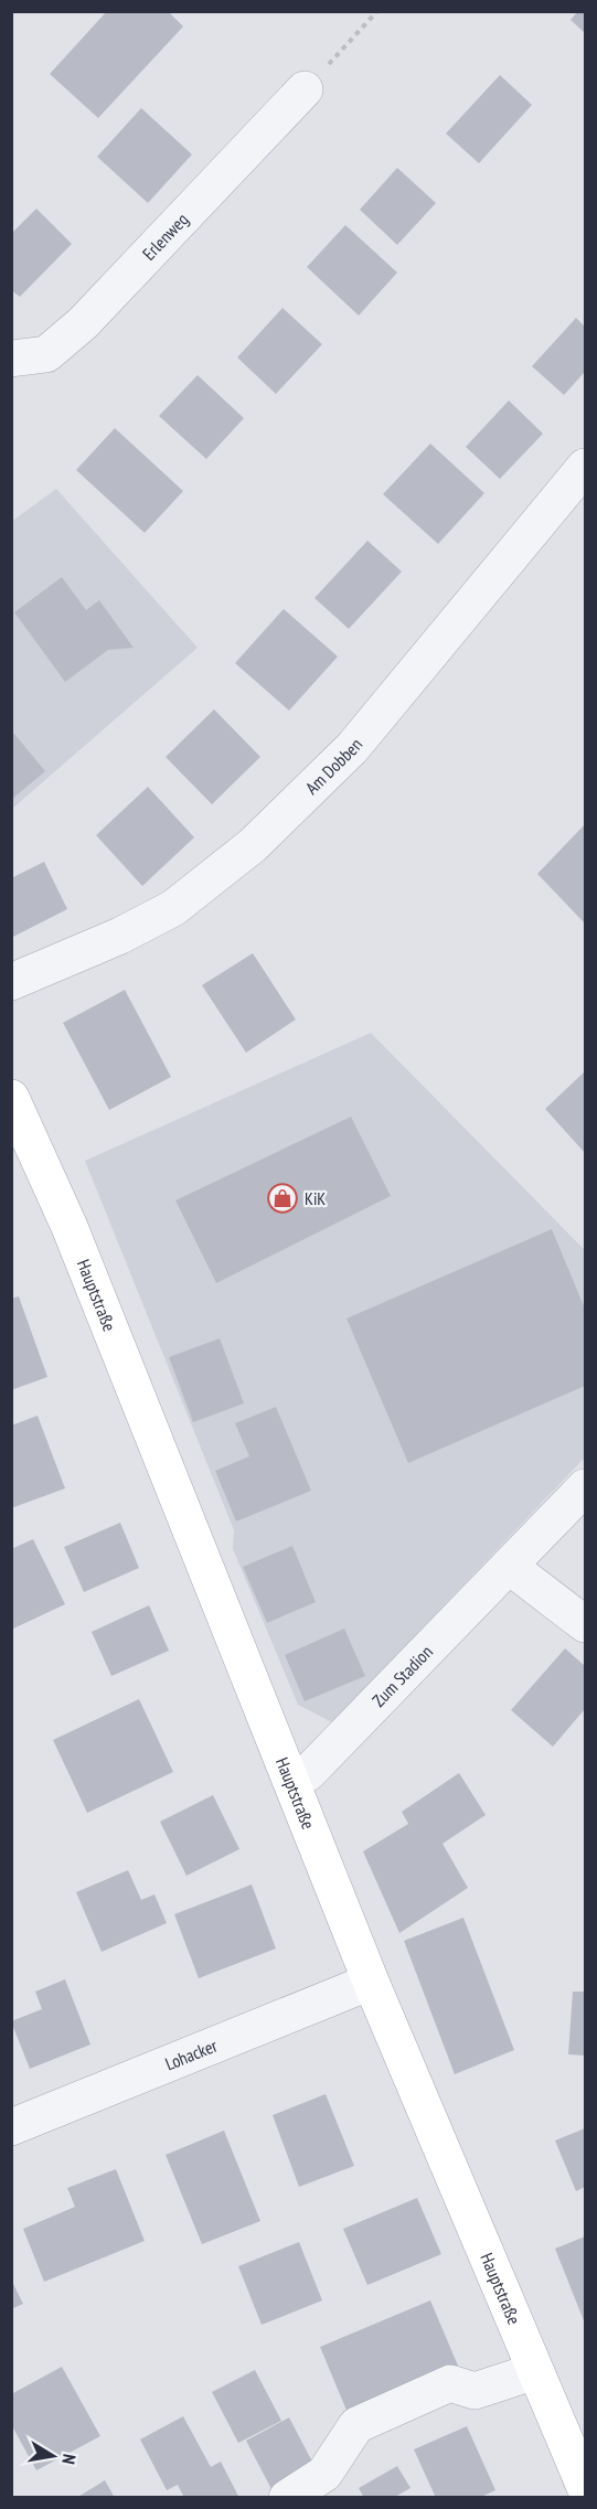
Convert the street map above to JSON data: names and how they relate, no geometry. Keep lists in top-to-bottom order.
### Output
{
  "streets": {
    "main road": ["Hauptstraße"],
    "street": [
      "Erlenweg",
      "Am Dobben",
      "Zum Stadion",
      "Lohacker"
    ]
  },
  "crossings": [
    ["Hauptstraße", "Zum Stadion"],
    ["Hauptstraße", "Lohacker"]
  ],
  "places": {
    "shop": ["KiK"]
  },
  "north": "right"
}
